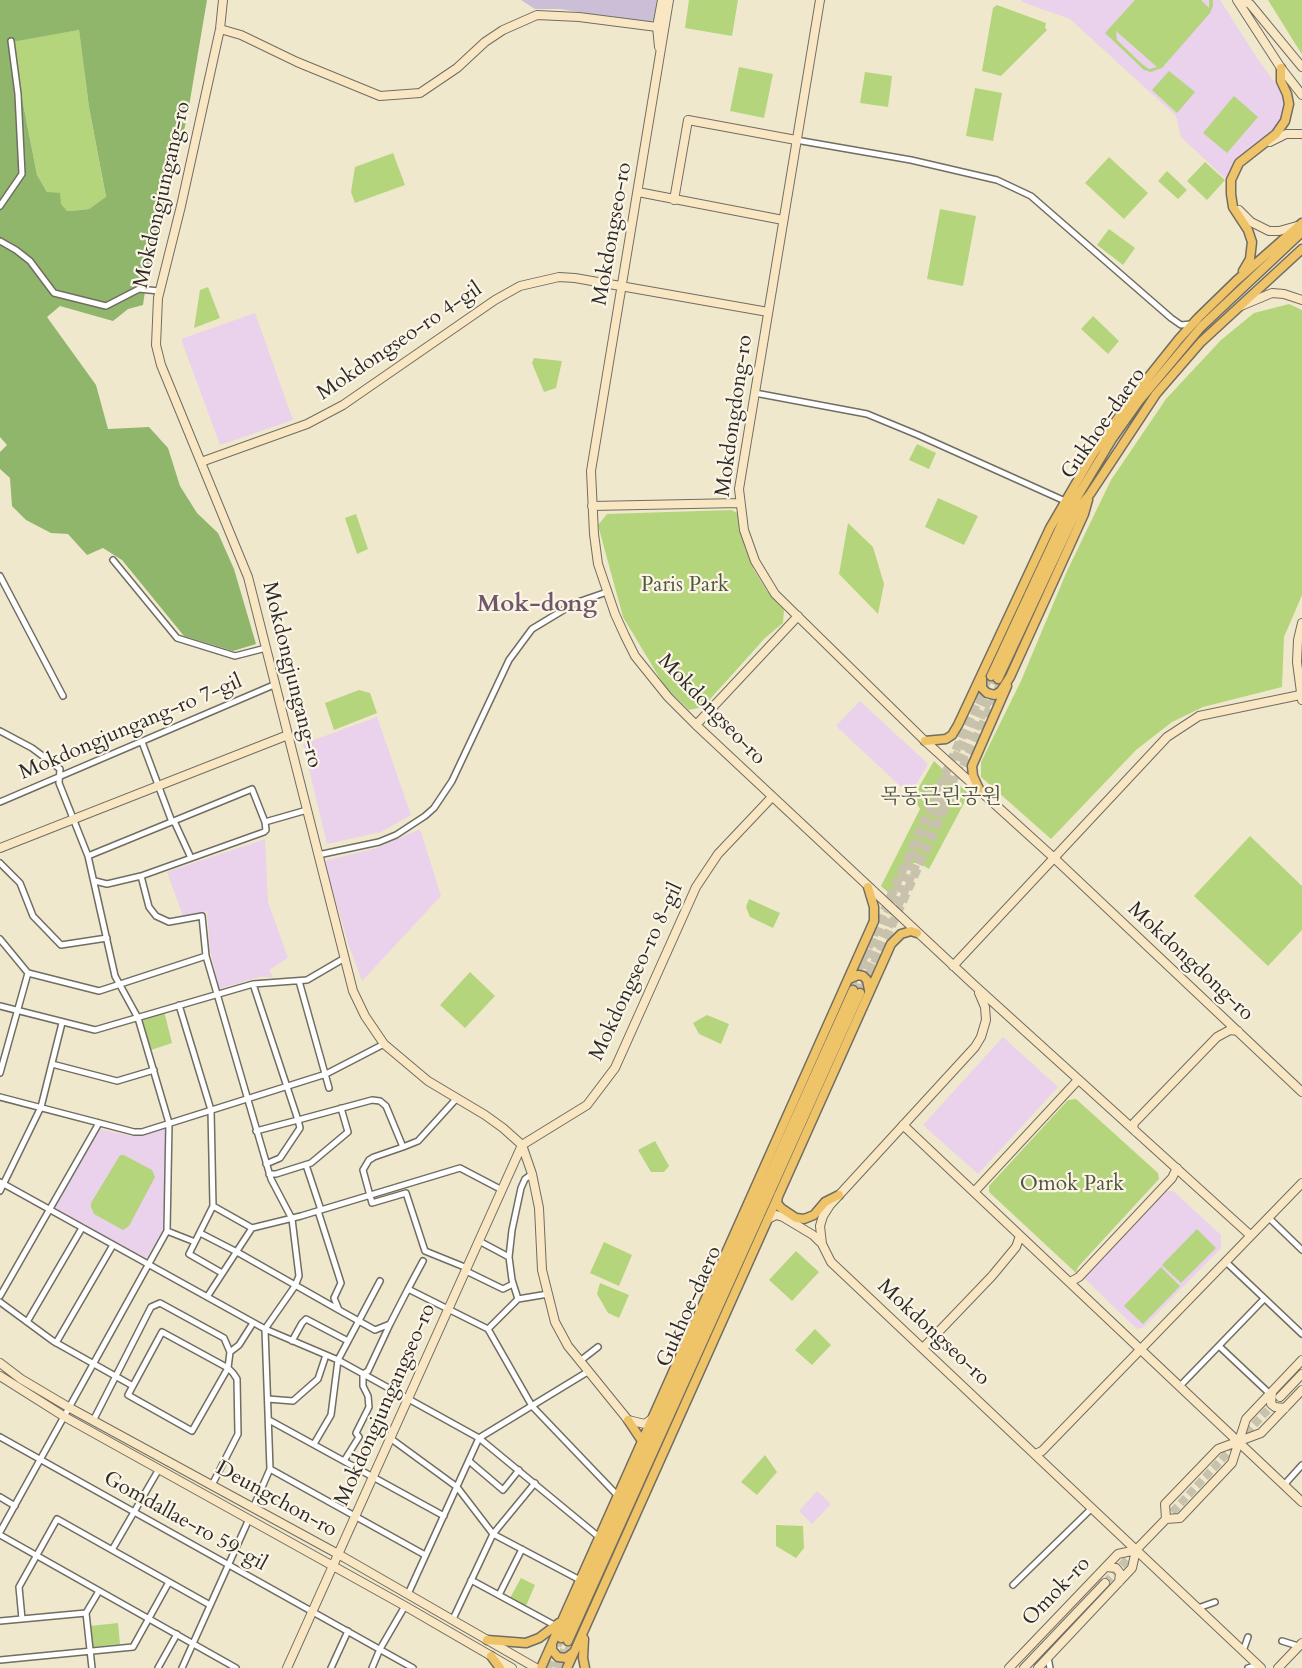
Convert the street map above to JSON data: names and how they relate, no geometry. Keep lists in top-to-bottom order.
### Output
{
  "streets": {
    "main road": [
      "Mokdongjungang-ro",
      "Mokdongseo-ro",
      "Mokdongseo-ro 4-gil",
      "Mokdongdong-ro",
      "Gukhoe-daero",
      "Mokdongseo-ro 8-gil",
      "Mokdongjungangseo-ro",
      "Deungchon-ro",
      "Omok-ro"
    ],
    "street": ["Mokdongjungang-ro 7-gil", "Gomdallae-ro 59-gil"]
  },
  "crossings": [
    ["Mokdongjungang-ro", "Mokdongseo-ro 4-gil"],
    ["Mokdongjungang-ro", "Mokdongjungang-ro 7-gil"],
    ["Mokdongjungang-ro", "Mokdongseo-ro 8-gil"],
    ["Mokdongjungang-ro", "Mokdongjungangseo-ro"],
    ["Mokdongseo-ro", "Mokdongseo-ro 4-gil"],
    ["Mokdongseo-ro", "Mokdongseo-ro 8-gil"],
    ["Mokdongseo-ro", "Omok-ro"],
    ["Mokdongseo-ro 4-gil", "Mokdongdong-ro"],
    ["Mokdongseo-ro 8-gil", "Mokdongjungangseo-ro"],
    ["Mokdongjungangseo-ro", "Deungchon-ro"],
    ["Mokdongjungangseo-ro", "Gomdallae-ro 59-gil"]
  ],
  "districts": ["Mok-dong"],
  "parks": ["Paris Park", "목동근린공원", "Omok Park"]
}
